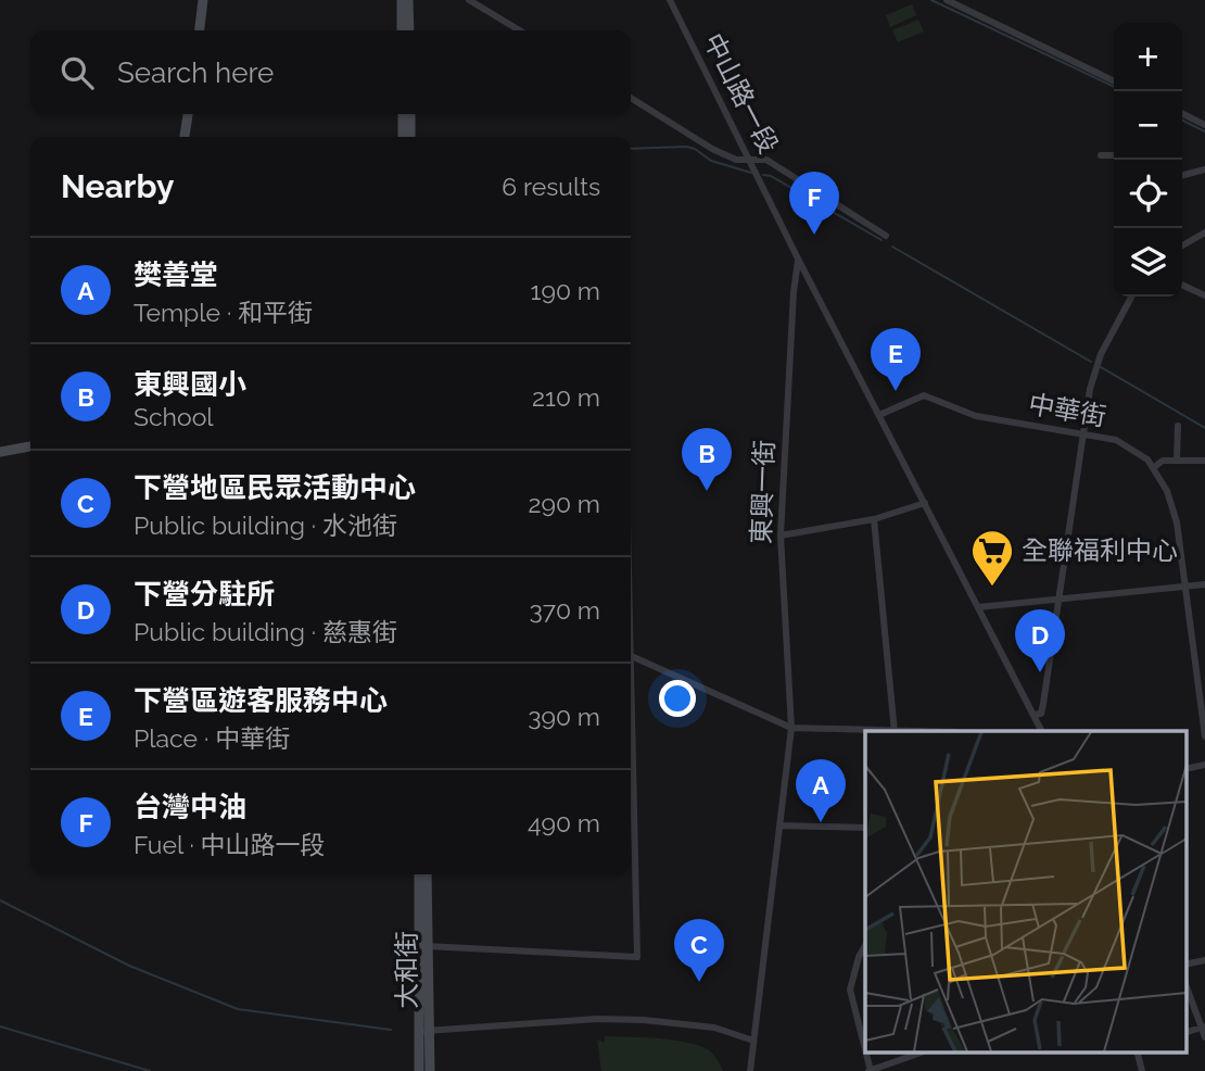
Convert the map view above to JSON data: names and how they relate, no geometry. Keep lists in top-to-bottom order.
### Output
{
  "streets": {
    "main road": ["大和街"],
    "street": ["中山路一段", "中華街", "東興一街"]
  },
  "crossings": [
    ["中山路一段", "中華街"],
    ["中山路一段", "東興一街"]
  ],
  "places": {
    "supermarket": ["全聯福利中心"]
  },
  "page": {
    "map_buttons": ["+", "−"],
    "search": "Search here",
    "heading": ["Nearby", "6 results"],
    "pins": [
      "F",
      "E",
      "B",
      "D",
      "A",
      "C"
    ],
    "list": [
      {
        "mark": "A",
        "name": "樊善堂",
        "note": "Temple · 和平街",
        "value": "190 m"
      },
      {
        "mark": "B",
        "name": "東興國小",
        "note": "School",
        "value": "210 m"
      },
      {
        "mark": "C",
        "name": "下營地區民眾活動中心",
        "note": "Public building · 水池街",
        "value": "290 m"
      },
      {
        "mark": "D",
        "name": "下營分駐所",
        "note": "Public building · 慈惠街",
        "value": "370 m"
      },
      {
        "mark": "E",
        "name": "下營區遊客服務中心",
        "note": "Place · 中華街",
        "value": "390 m"
      },
      {
        "mark": "F",
        "name": "台灣中油",
        "note": "Fuel · 中山路一段",
        "value": "490 m"
      }
    ]
  }
}
